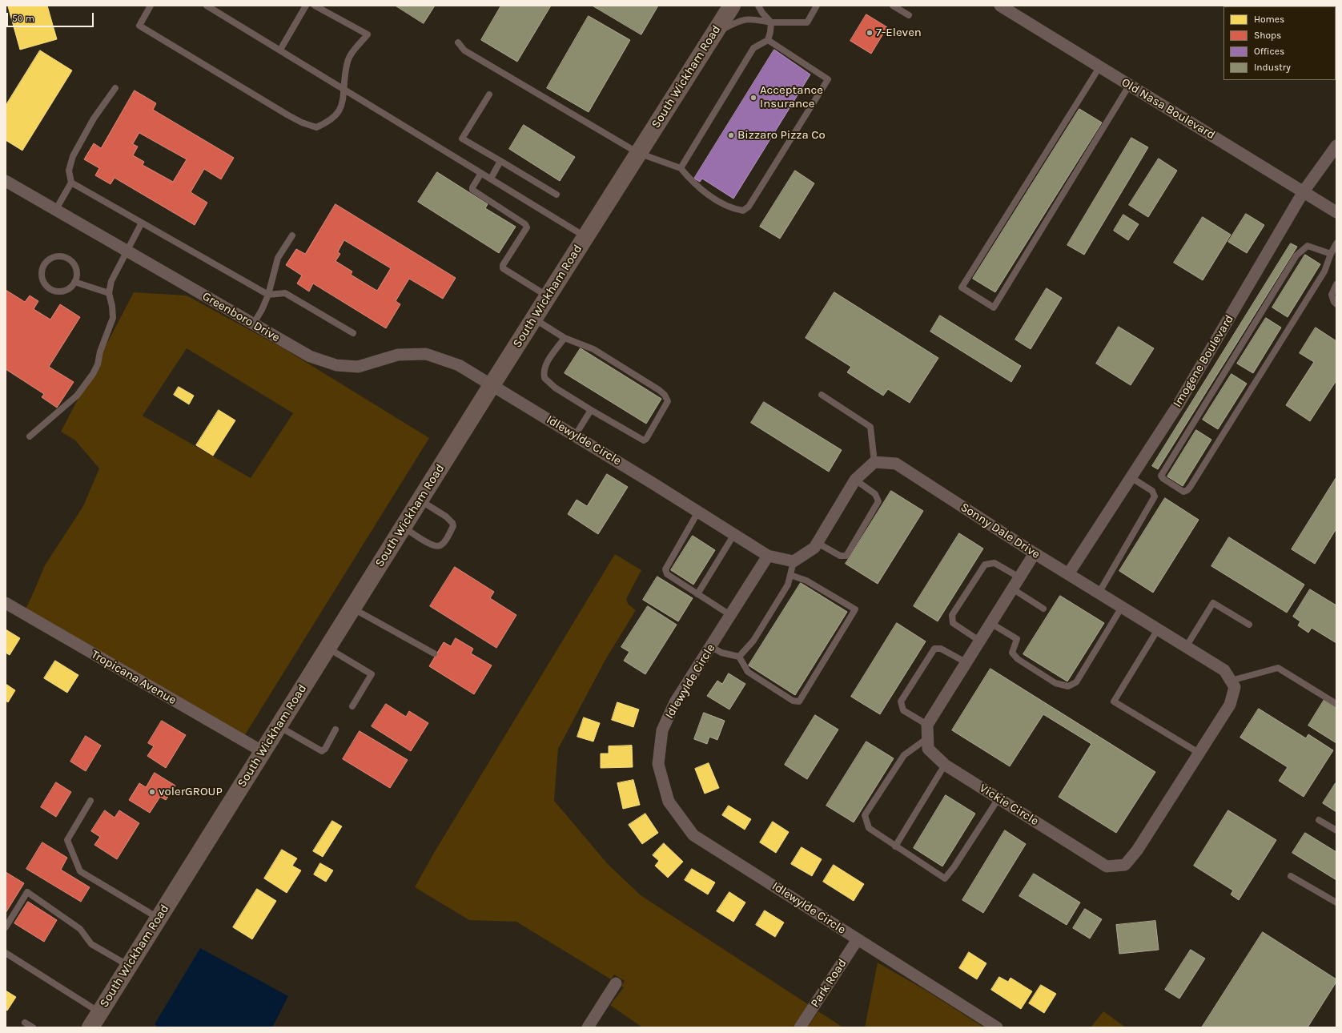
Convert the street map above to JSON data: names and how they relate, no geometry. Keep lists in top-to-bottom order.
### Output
{
  "streets": {
    "main road": ["South Wickham Road"],
    "street": [
      "Old Nasa Boulevard",
      "Greenboro Drive",
      "Imogene Boulevard",
      "Idlewylde Circle",
      "Sonny Dale Drive",
      "Tropicana Avenue",
      "Vickie Circle",
      "Park Road"
    ]
  },
  "crossings": [
    ["South Wickham Road", "Greenboro Drive"],
    ["South Wickham Road", "Idlewylde Circle"],
    ["South Wickham Road", "Tropicana Avenue"],
    ["Old Nasa Boulevard", "Imogene Boulevard"],
    ["Greenboro Drive", "Idlewylde Circle"],
    ["Imogene Boulevard", "Sonny Dale Drive"],
    ["Idlewylde Circle", "Park Road"],
    ["Sonny Dale Drive", "Vickie Circle"]
  ],
  "places": [
    "7-Eleven",
    "Acceptance Insurance",
    "Bizzaro Pizza Co",
    "volerGROUP"
  ],
  "legend": [
    "Homes",
    "Shops",
    "Offices",
    "Industry"
  ],
  "scale_bar": "50 m"
}
